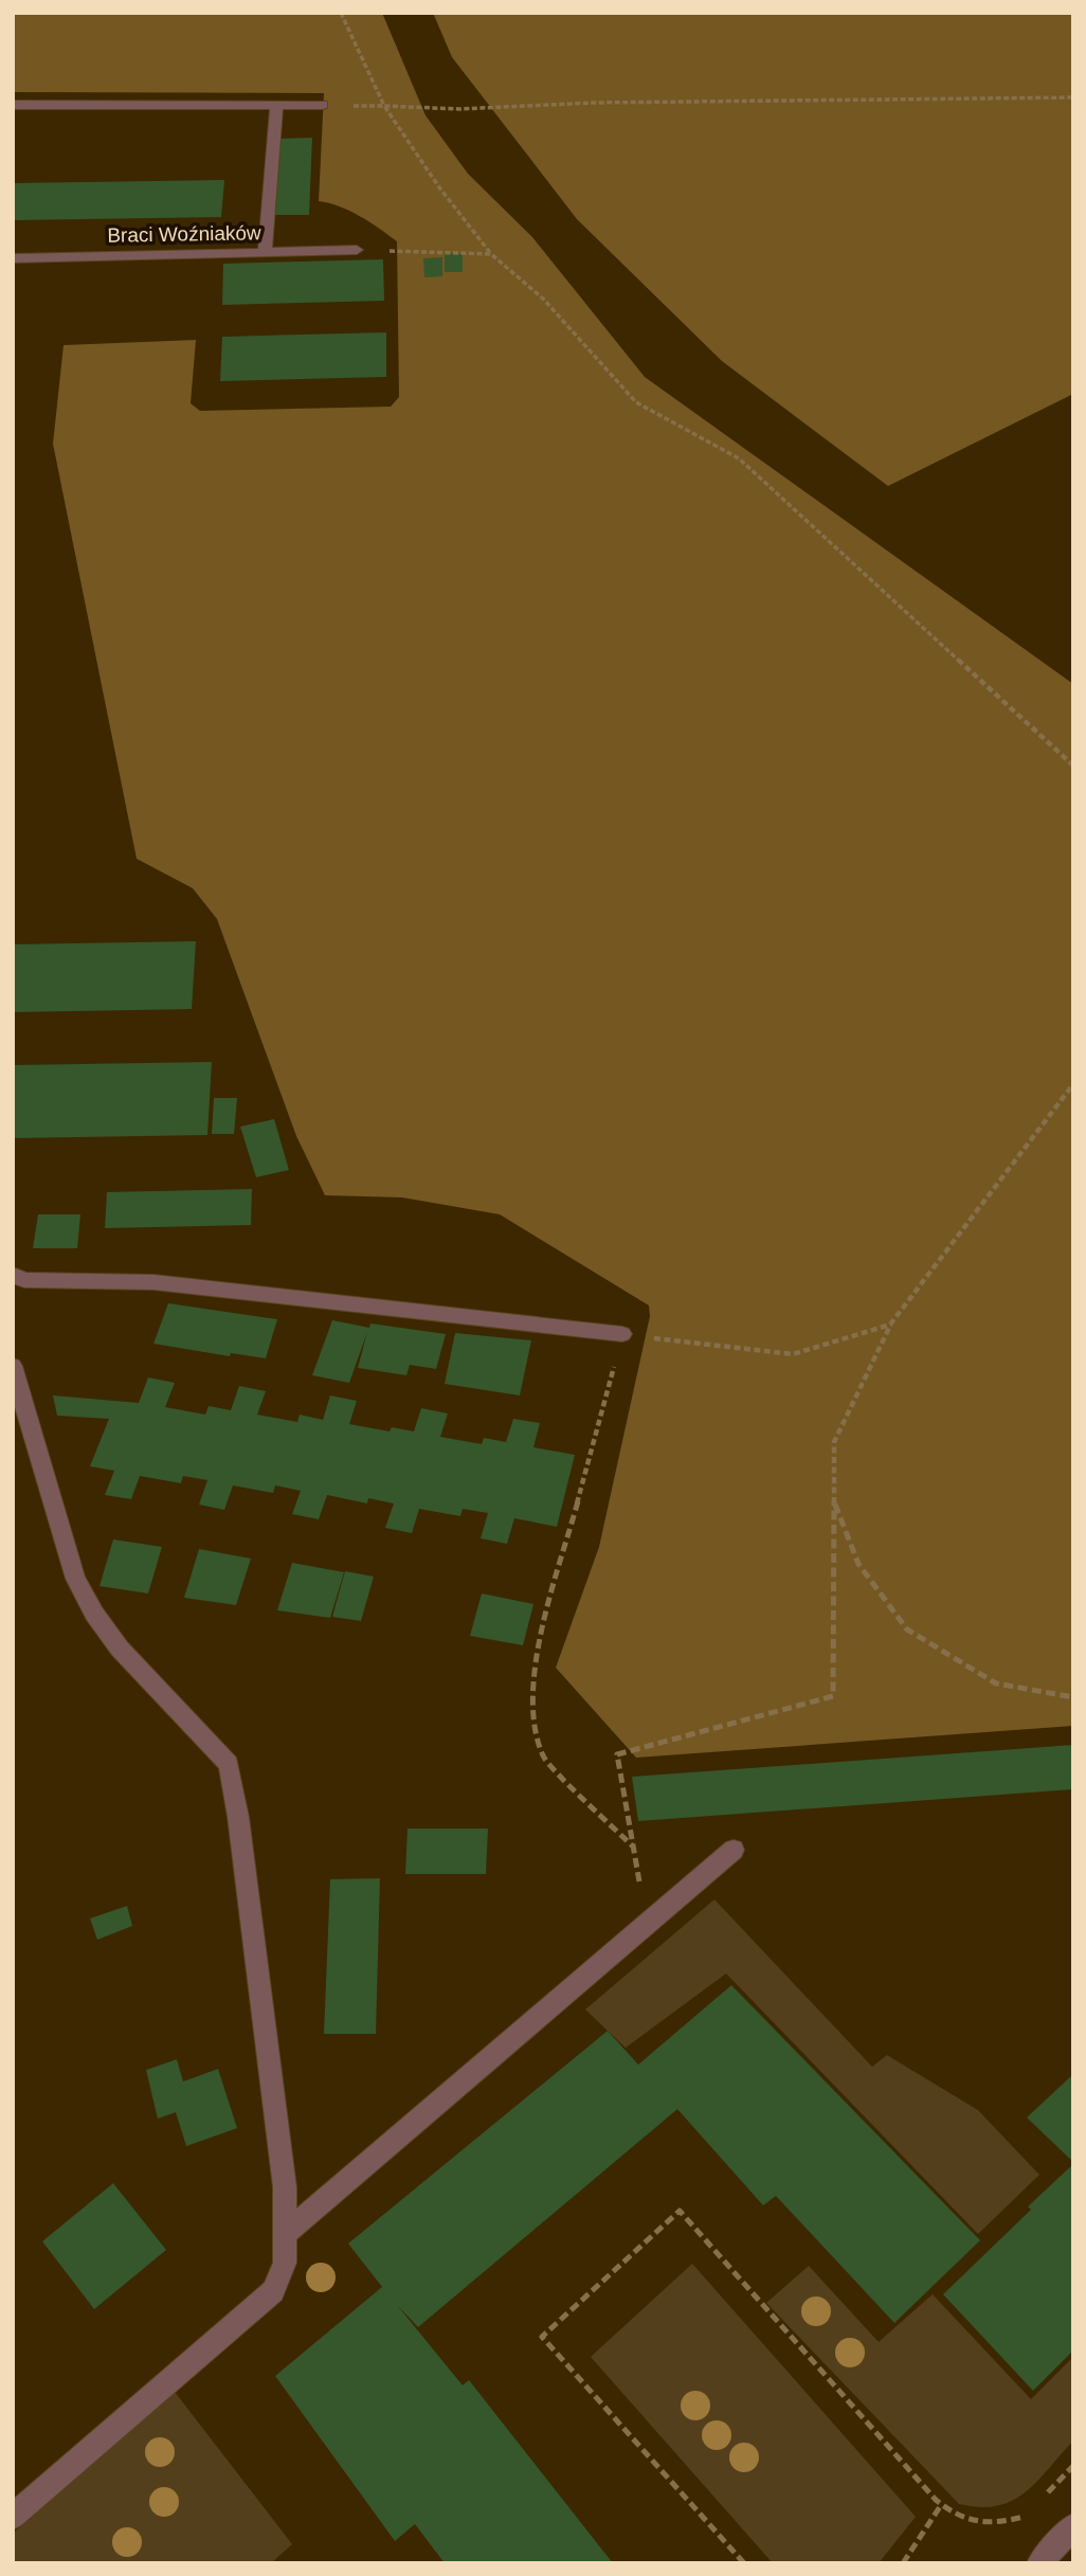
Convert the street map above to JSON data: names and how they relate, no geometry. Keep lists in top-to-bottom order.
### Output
{
  "streets": {
    "street": ["Braci Woźniaków"]
  }
}
